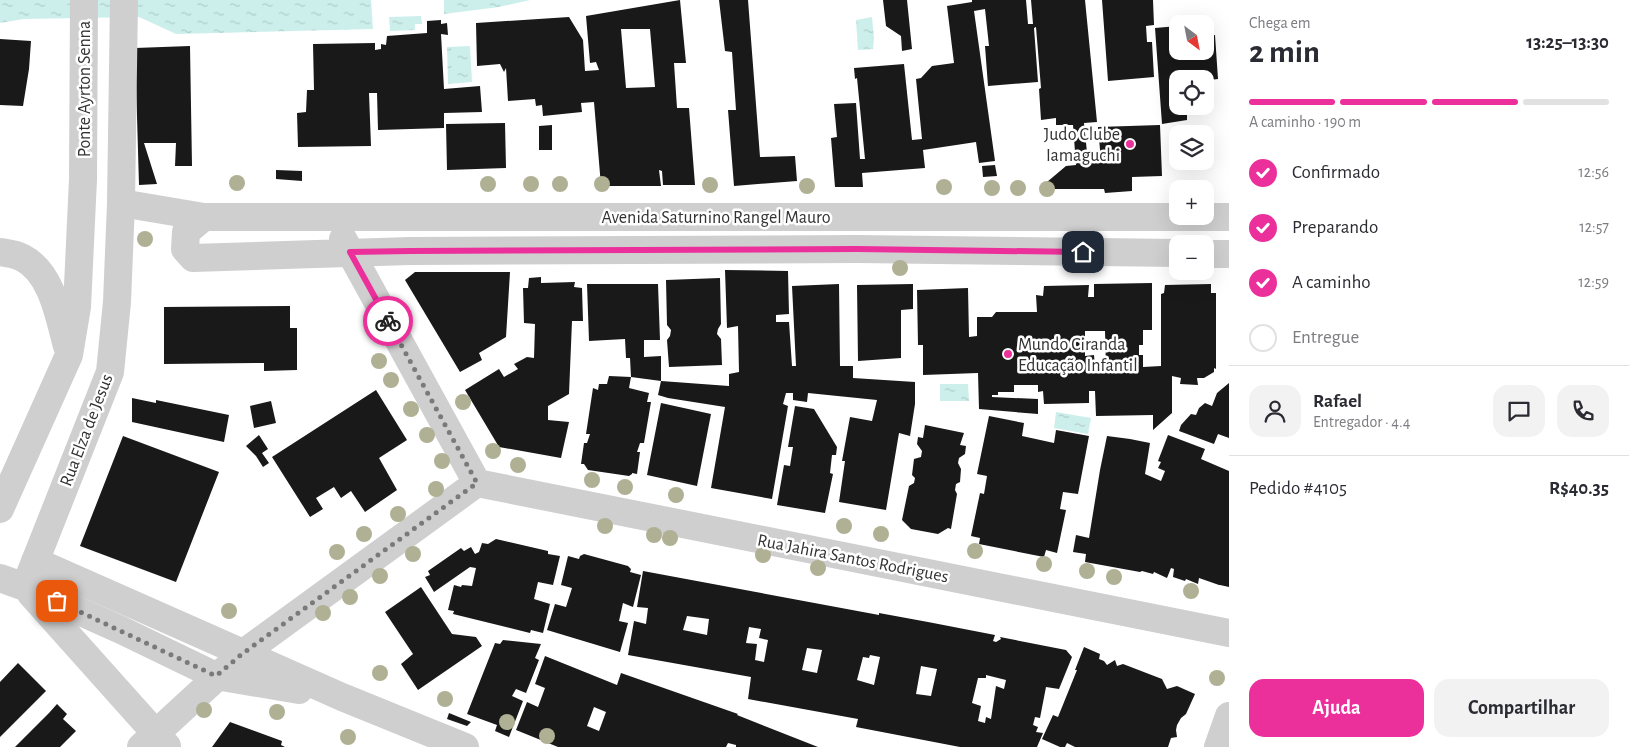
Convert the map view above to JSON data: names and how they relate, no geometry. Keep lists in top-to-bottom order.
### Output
{
  "streets": {
    "street": [
      "Ponte Ayrton Senna",
      "Avenida Saturnino Rangel Mauro",
      "Rua Elza de Jesus",
      "Rua Jahira Santos Rodrigues"
    ]
  },
  "crossings": [
    ["Avenida Saturnino Rangel Mauro", "Rua Elza de Jesus"]
  ],
  "places": ["Judo Clube Iamaguchi", "Mundo Ciranda Educação Infantil"],
  "north": "bottom right",
  "page": {
    "heading": ["2 min", "Chega em", "13:25–13:30"],
    "panel": [
      "Rafael",
      "Entregador · 4.4",
      "Pedido #4105",
      "R$40.35"
    ],
    "map_buttons": ["+", "−"],
    "bar": "A caminho · 190 m",
    "list": [
      ["Confirmado", "12:56"],
      ["Preparando", "12:57"],
      ["A caminho", "12:59"],
      "Entregue"
    ],
    "buttons": ["Ajuda", "Compartilhar"]
  }
}
